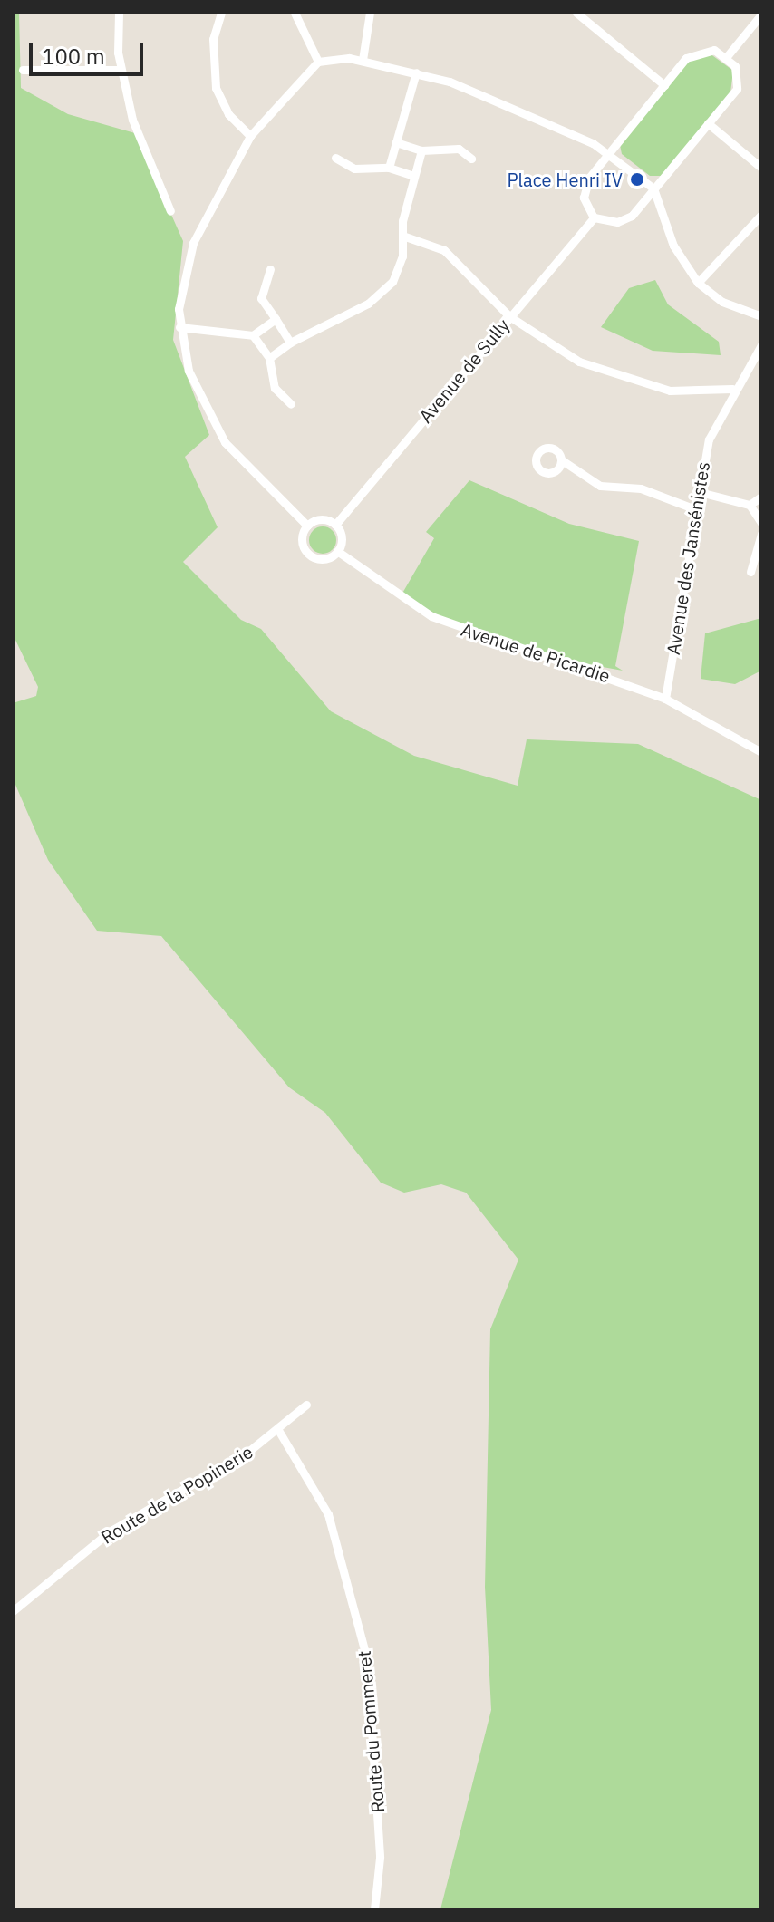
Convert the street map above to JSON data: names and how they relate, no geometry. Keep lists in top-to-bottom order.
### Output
{
  "streets": {
    "street": [
      "Avenue de Sully",
      "Avenue des Jansénistes",
      "Avenue de Picardie",
      "Route de la Popinerie",
      "Route du Pommeret"
    ]
  },
  "crossings": [
    ["Avenue de Sully", "Avenue de Picardie"],
    ["Avenue des Jansénistes", "Avenue de Picardie"],
    ["Route de la Popinerie", "Route du Pommeret"]
  ],
  "places": ["Place Henri IV"],
  "scale_bar": "100 m"
}
